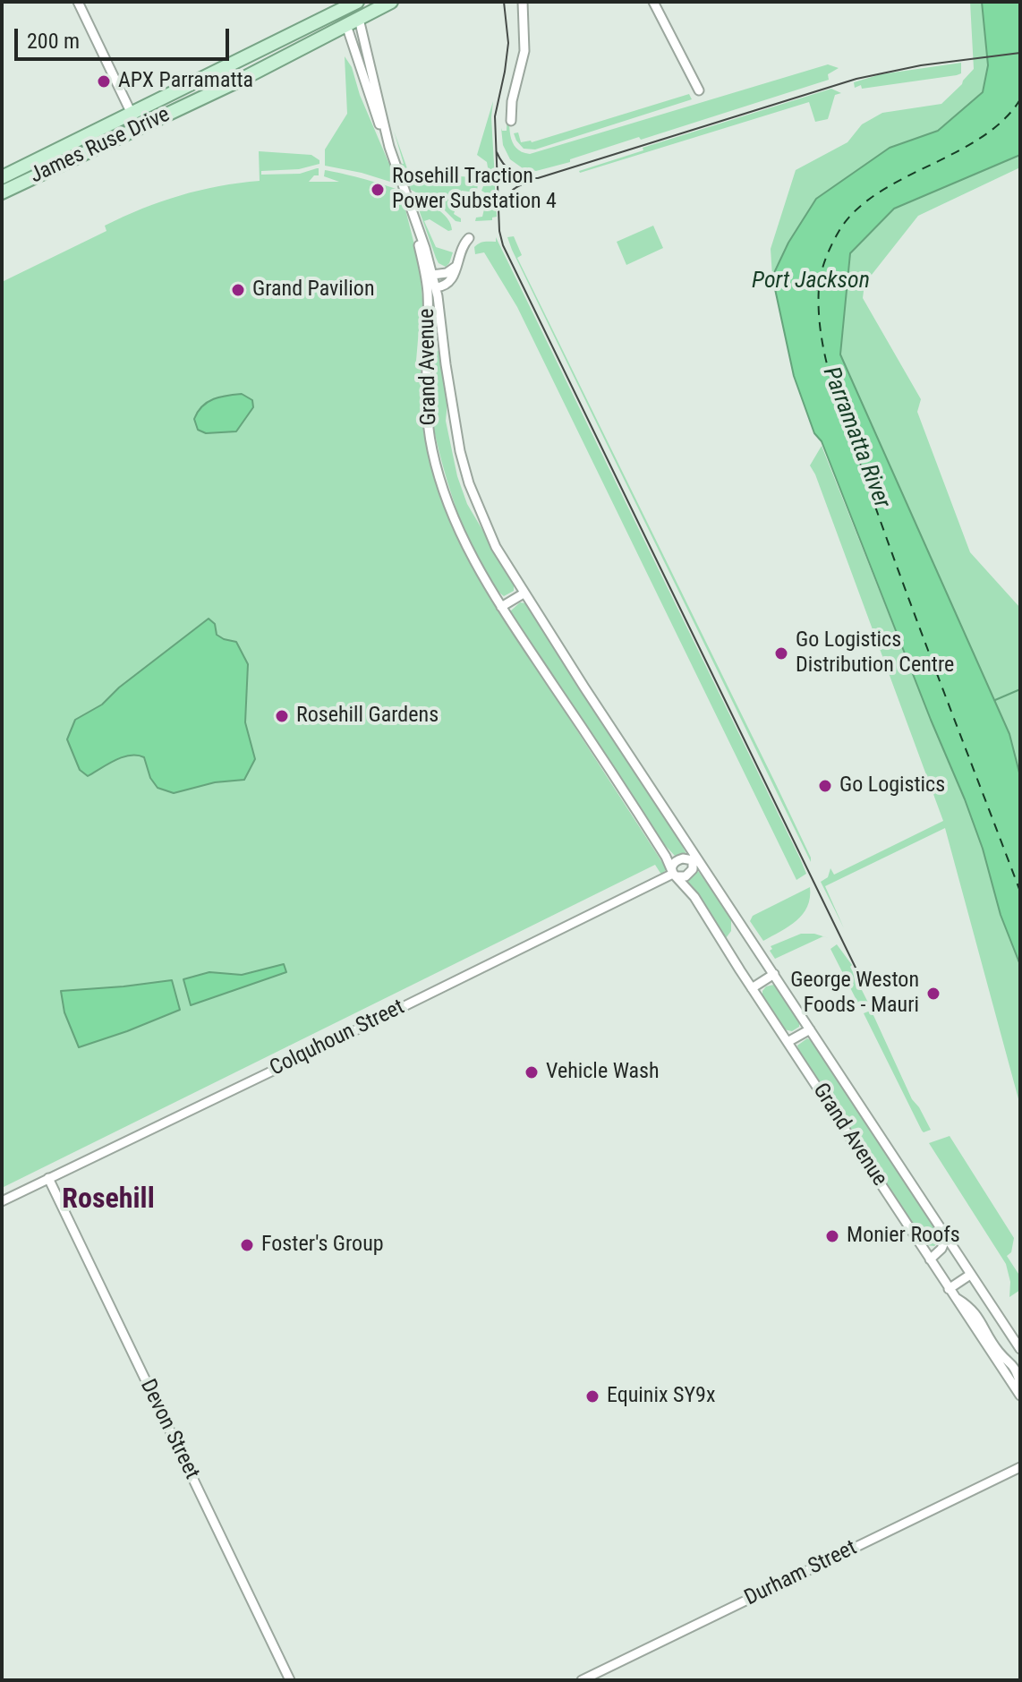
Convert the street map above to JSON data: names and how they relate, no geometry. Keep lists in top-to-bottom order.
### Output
{
  "streets": {
    "main road": ["James Ruse Drive"],
    "street": [
      "Grand Avenue",
      "Colquhoun Street",
      "Devon Street",
      "Durham Street"
    ]
  },
  "crossings": [
    ["James Ruse Drive", "Grand Avenue"],
    ["Grand Avenue", "Colquhoun Street"],
    ["Colquhoun Street", "Devon Street"]
  ],
  "districts": ["Rosehill"],
  "water": ["Port Jackson", "Parramatta River"],
  "places": [
    "APX Parramatta",
    "Rosehill Traction Power Substation 4",
    "Grand Pavilion",
    "Go Logistics Distribution Centre",
    "Rosehill Gardens",
    "Go Logistics",
    "George Weston Foods - Mauri",
    "Vehicle Wash",
    "Monier Roofs",
    "Foster's Group",
    "Equinix SY9x"
  ],
  "scale_bar": "200 m"
}
